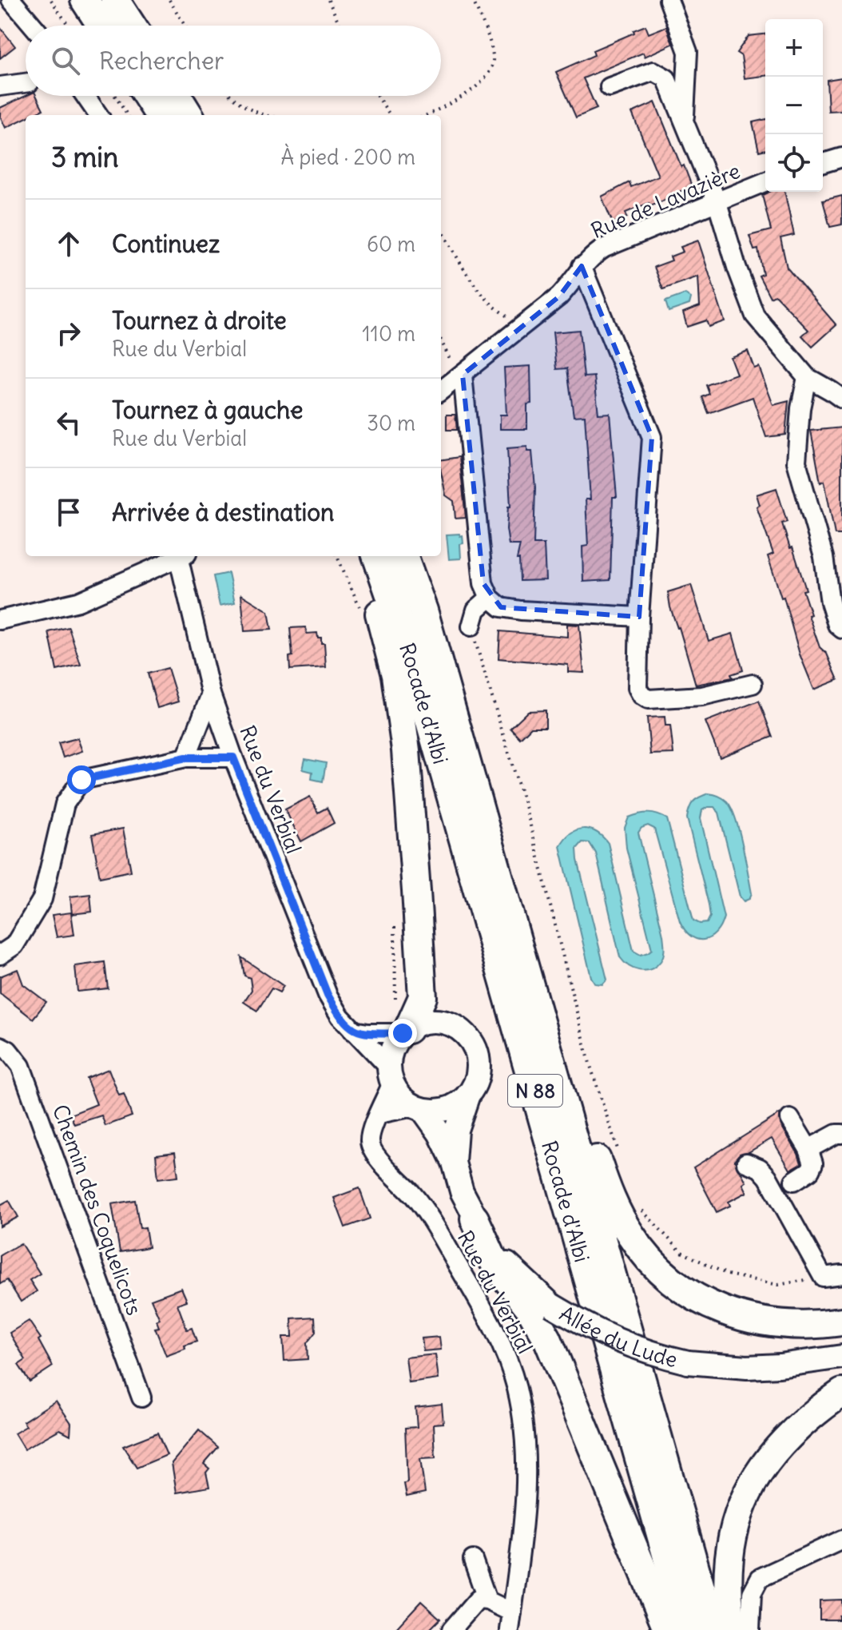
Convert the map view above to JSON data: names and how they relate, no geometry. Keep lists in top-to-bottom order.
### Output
{
  "streets": {
    "highway": ["Rocade d'Albi", "N 88"],
    "main road": ["Allée du Lude"],
    "street": ["Rue de Lavazière", "Rue du Verbial", "Chemin des Coquelicots"]
  },
  "page": {
    "map_buttons": ["+", "−"],
    "search": "Rechercher",
    "heading": ["3 min", "À pied · 200 m"],
    "list": [
      ["Continuez", "60 m"],
      ["Tournez à droite", "Rue du Verbial", "110 m"],
      ["Tournez à gauche", "Rue du Verbial", "30 m"],
      "Arrivée à destination"
    ]
  }
}
